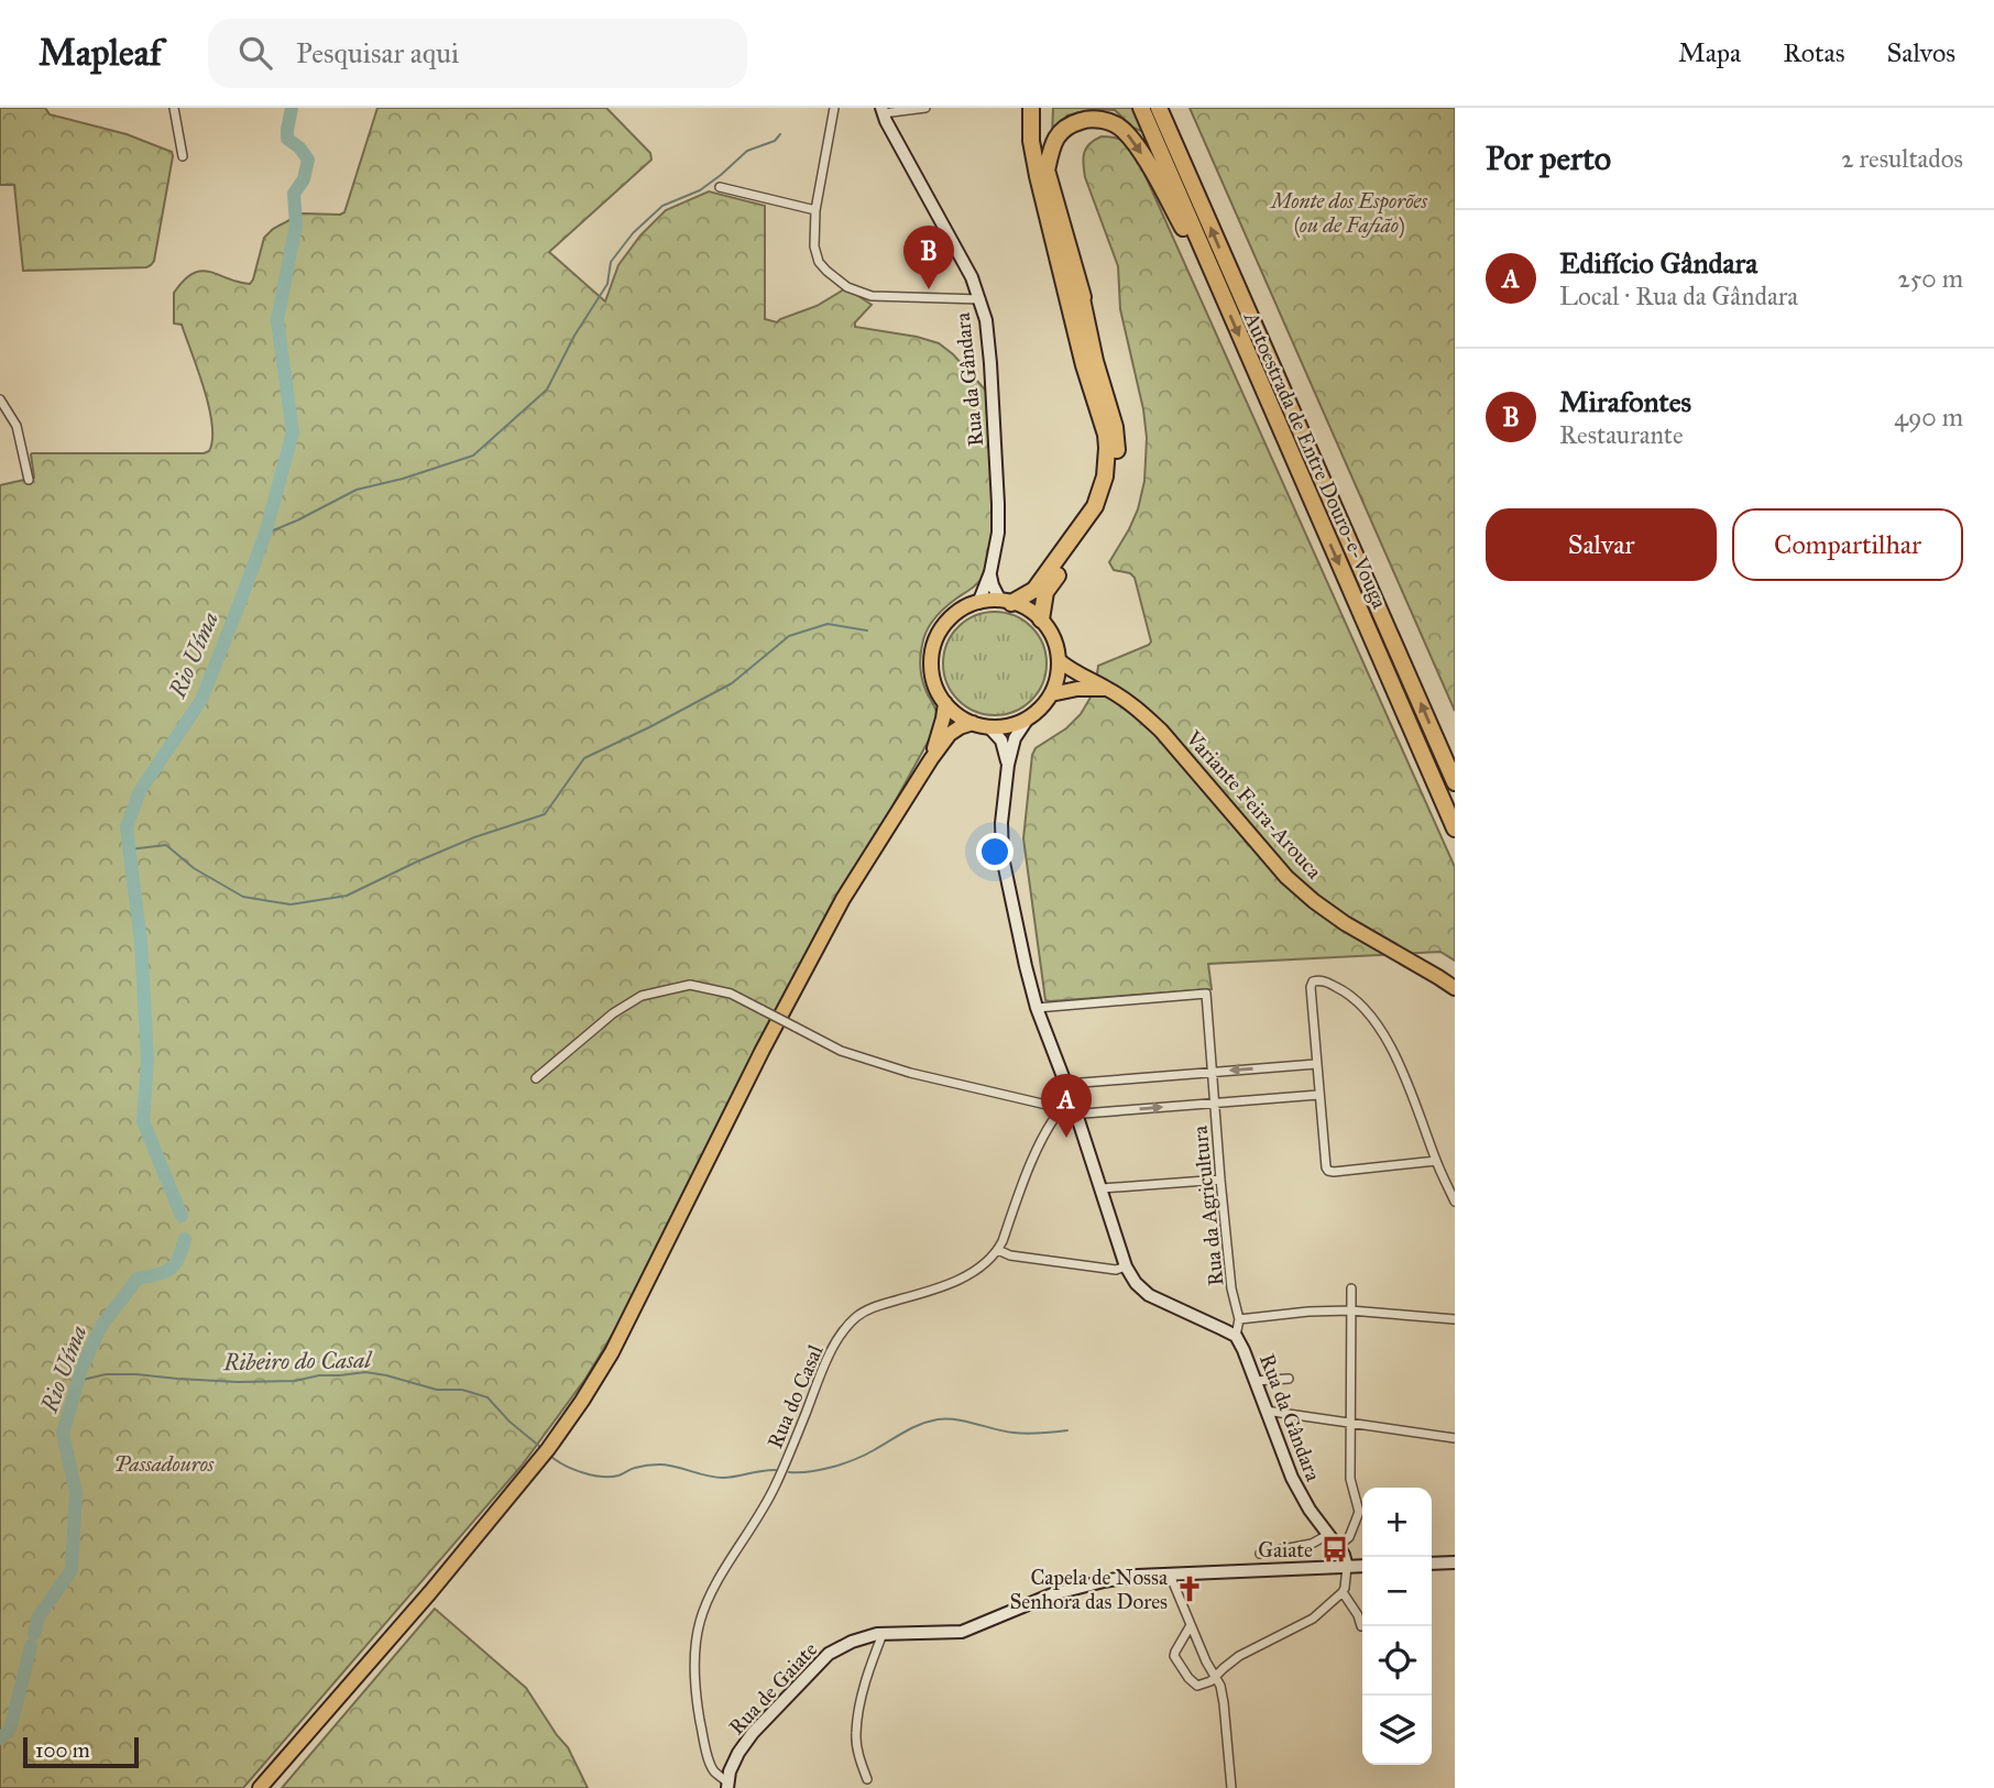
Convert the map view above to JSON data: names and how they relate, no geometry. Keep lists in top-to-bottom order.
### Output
{
  "streets": {
    "highway": ["Autoestrada de Entre Douro-e-Vouga"],
    "main road": ["Rua da Gândara", "Variante Feira-Arouca", "Rua de Gaiate"],
    "street": ["Rua da Agricultura", "Rua do Casal"]
  },
  "crossings": [
    ["Rua da Gândara", "Variante Feira-Arouca"],
    ["Rua da Gândara", "Rua da Agricultura"],
    ["Rua da Gândara", "Rua de Gaiate"],
    ["Rua do Casal", "Rua de Gaiate"]
  ],
  "water": ["Rio Uíma", "Ribeiro do Casal"],
  "parks": ["Monte dos Esporões (ou de Fafião)", "Passadouros"],
  "places": {
    "bus stop": ["Gaiate"],
    "church": ["Capela de Nossa Senhora das Dores"]
  },
  "scale_bar": "100 m",
  "page": {
    "header": "Mapleaf",
    "search": "Pesquisar aqui",
    "nav": ["Mapa", "Rotas", "Salvos"],
    "heading": ["Por perto", "2 resultados"],
    "list": [
      {
        "mark": "A",
        "name": "Edifício Gândara",
        "note": "Local · Rua da Gândara",
        "value": "250 m"
      },
      {
        "mark": "B",
        "name": "Mirafontes",
        "note": "Restaurante",
        "value": "490 m"
      }
    ],
    "pins": ["B", "A"],
    "buttons": ["Salvar", "Compartilhar"],
    "map_buttons": ["+", "−"],
    "scale": "100 m"
  }
}
